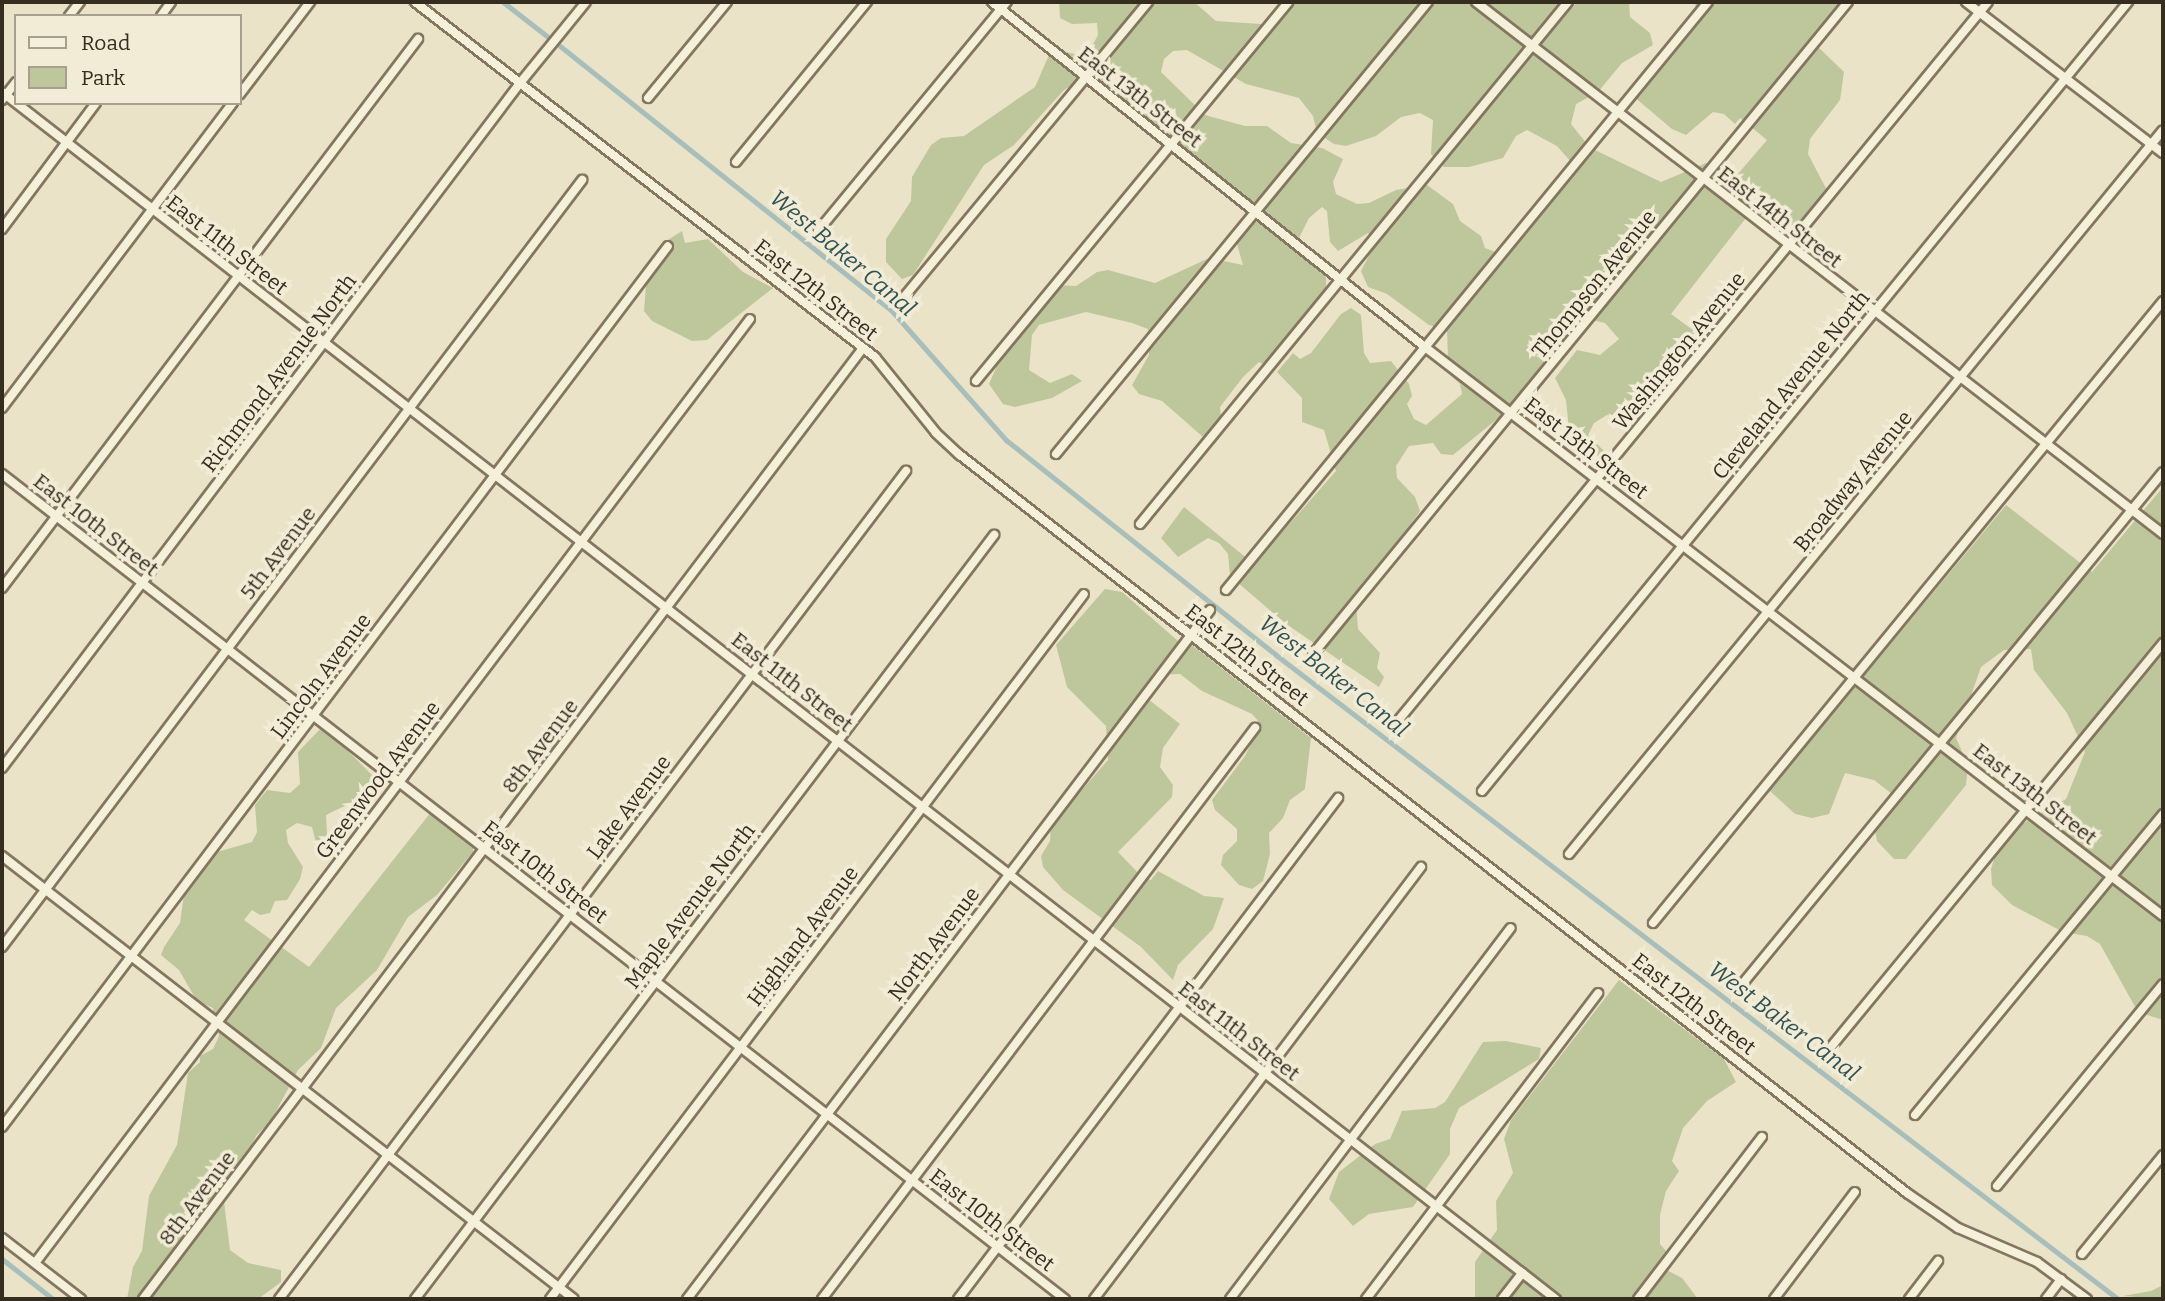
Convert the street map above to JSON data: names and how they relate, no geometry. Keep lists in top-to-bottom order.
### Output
{
  "streets": {
    "street": [
      "East 13th Street",
      "East 14th Street",
      "East 11th Street",
      "Thompson Avenue",
      "East 12th Street",
      "Washington Avenue",
      "Richmond Avenue North",
      "Cleveland Avenue North",
      "Broadway Avenue",
      "East 10th Street",
      "5th Avenue",
      "Lincoln Avenue",
      "8th Avenue",
      "Greenwood Avenue",
      "Lake Avenue",
      "Maple Avenue North",
      "Highland Avenue",
      "North Avenue"
    ]
  },
  "crossings": [
    ["East 13th Street", "Thompson Avenue"],
    ["East 13th Street", "Washington Avenue"],
    ["East 13th Street", "Cleveland Avenue North"],
    ["East 13th Street", "Broadway Avenue"],
    ["East 14th Street", "Thompson Avenue"],
    ["East 14th Street", "Washington Avenue"],
    ["East 14th Street", "Cleveland Avenue North"],
    ["East 14th Street", "Broadway Avenue"],
    ["East 11th Street", "Richmond Avenue North"],
    ["East 11th Street", "5th Avenue"],
    ["East 11th Street", "Lincoln Avenue"],
    ["East 11th Street", "8th Avenue"],
    ["East 11th Street", "Greenwood Avenue"],
    ["East 11th Street", "Lake Avenue"],
    ["East 11th Street", "Maple Avenue North"],
    ["East 11th Street", "Highland Avenue"],
    ["East 11th Street", "North Avenue"],
    ["East 12th Street", "Richmond Avenue North"],
    ["East 12th Street", "8th Avenue"],
    ["East 12th Street", "North Avenue"],
    ["Richmond Avenue North", "East 10th Street"],
    ["East 10th Street", "5th Avenue"],
    ["East 10th Street", "Lincoln Avenue"],
    ["East 10th Street", "8th Avenue"],
    ["East 10th Street", "Greenwood Avenue"],
    ["East 10th Street", "Lake Avenue"],
    ["East 10th Street", "Maple Avenue North"],
    ["East 10th Street", "Highland Avenue"],
    ["East 10th Street", "North Avenue"]
  ],
  "water": ["West Baker Canal"],
  "legend": ["Road", "Park"]
}
